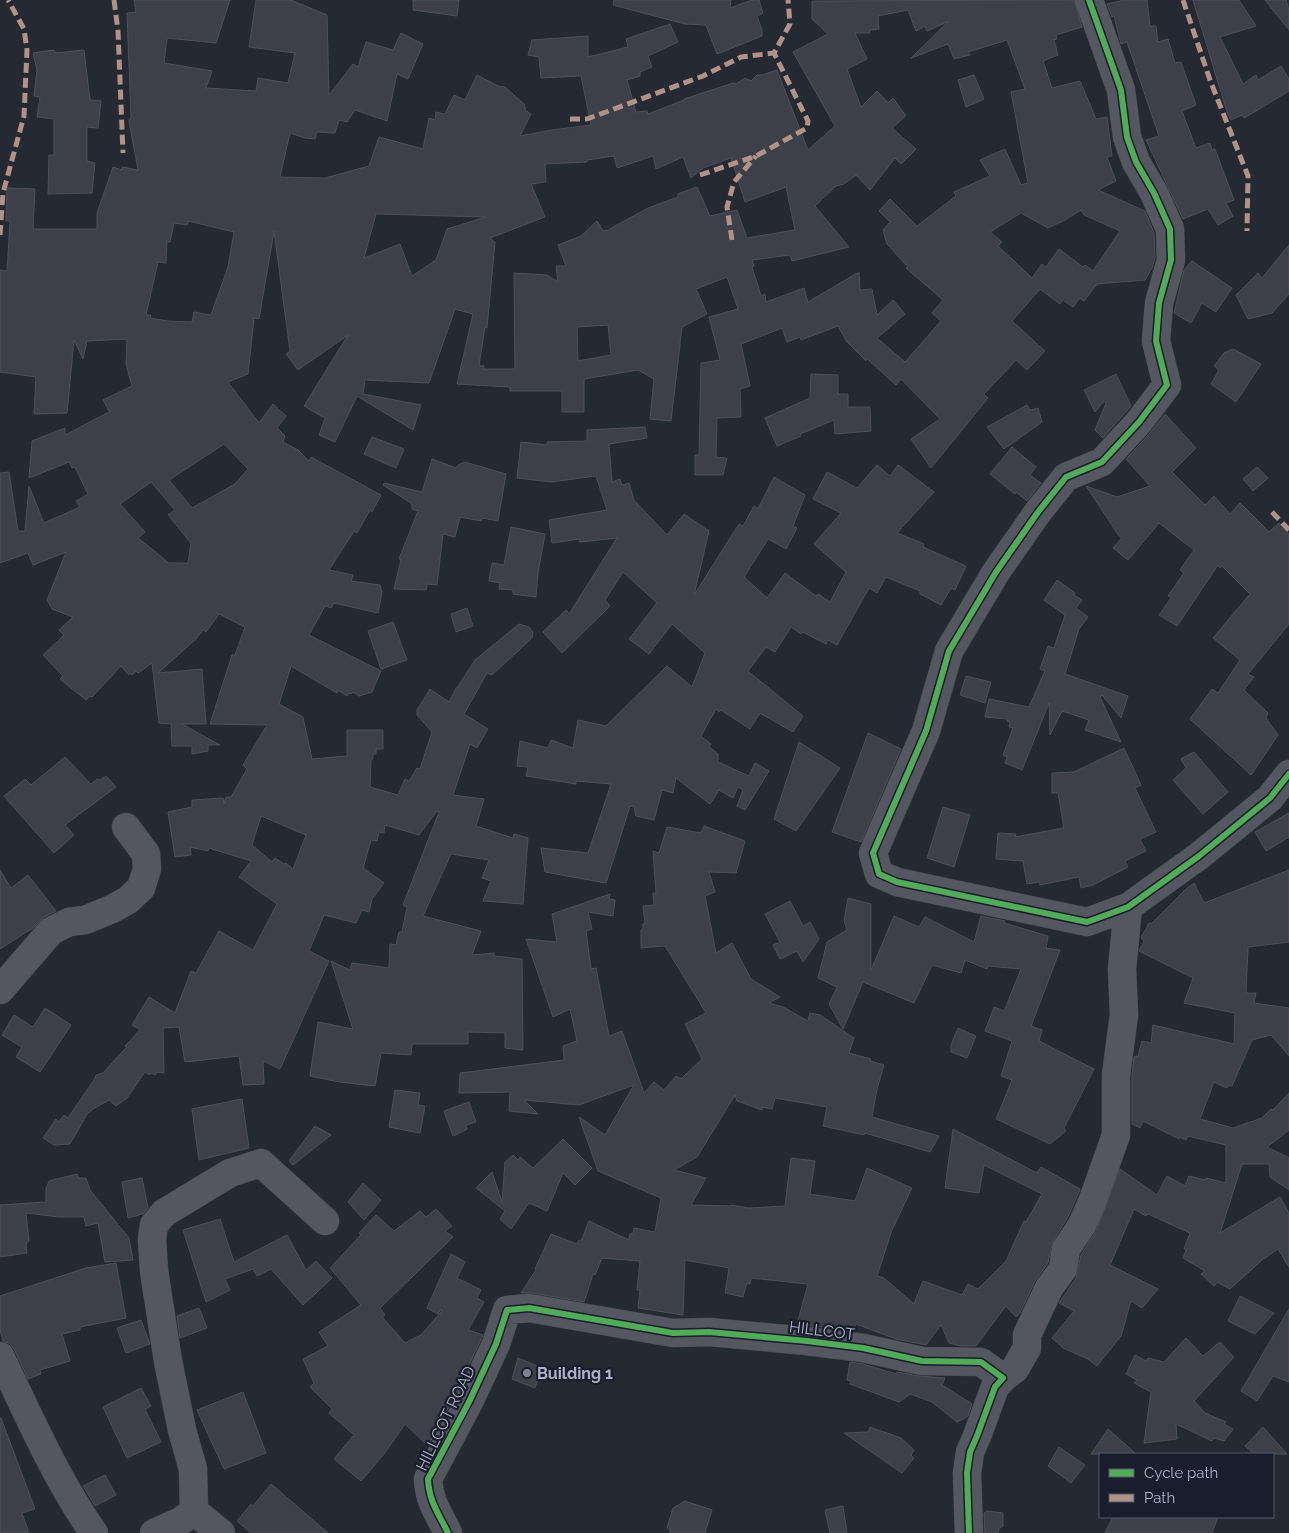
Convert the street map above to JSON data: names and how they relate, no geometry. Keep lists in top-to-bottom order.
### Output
{
  "streets": {
    "street": ["HILLCOT", "HILLCOT ROAD"]
  },
  "crossings": [
    ["HILLCOT", "HILLCOT ROAD"]
  ],
  "places": ["Building 1"],
  "legend": ["Cycle path", "Path"]
}
